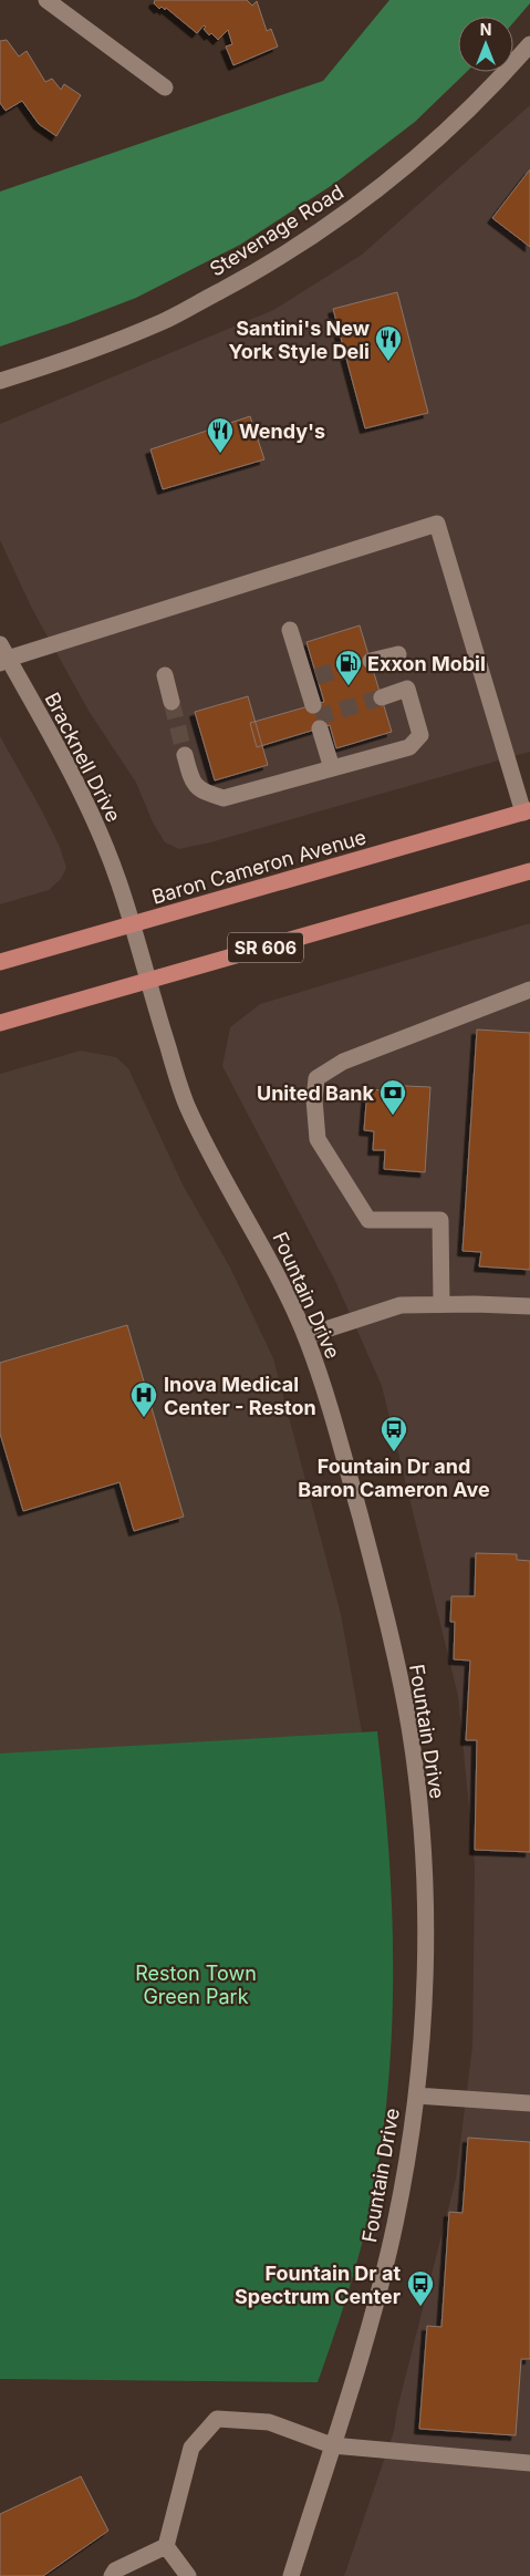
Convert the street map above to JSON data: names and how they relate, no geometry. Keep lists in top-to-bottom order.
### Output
{
  "streets": {
    "main road": ["Baron Cameron Avenue", "SR 606"],
    "street": ["Stevenage Road", "Bracknell Drive", "Fountain Drive"]
  },
  "crossings": [
    ["Bracknell Drive", "Baron Cameron Avenue"],
    ["Bracknell Drive", "Fountain Drive"],
    ["Baron Cameron Avenue", "Fountain Drive"],
    ["SR 606", "Fountain Drive"]
  ],
  "parks": ["Reston Town Green Park"],
  "places": {
    "restaurant": ["Santini's New York Style Deli", "Wendy's"],
    "fuel station": ["Exxon Mobil"],
    "bank": ["United Bank"],
    "hospital": ["Inova Medical Center - Reston"],
    "bus stop": ["Fountain Dr and Baron Cameron Ave", "Fountain Dr at Spectrum Center"]
  },
  "north": "top"
}
